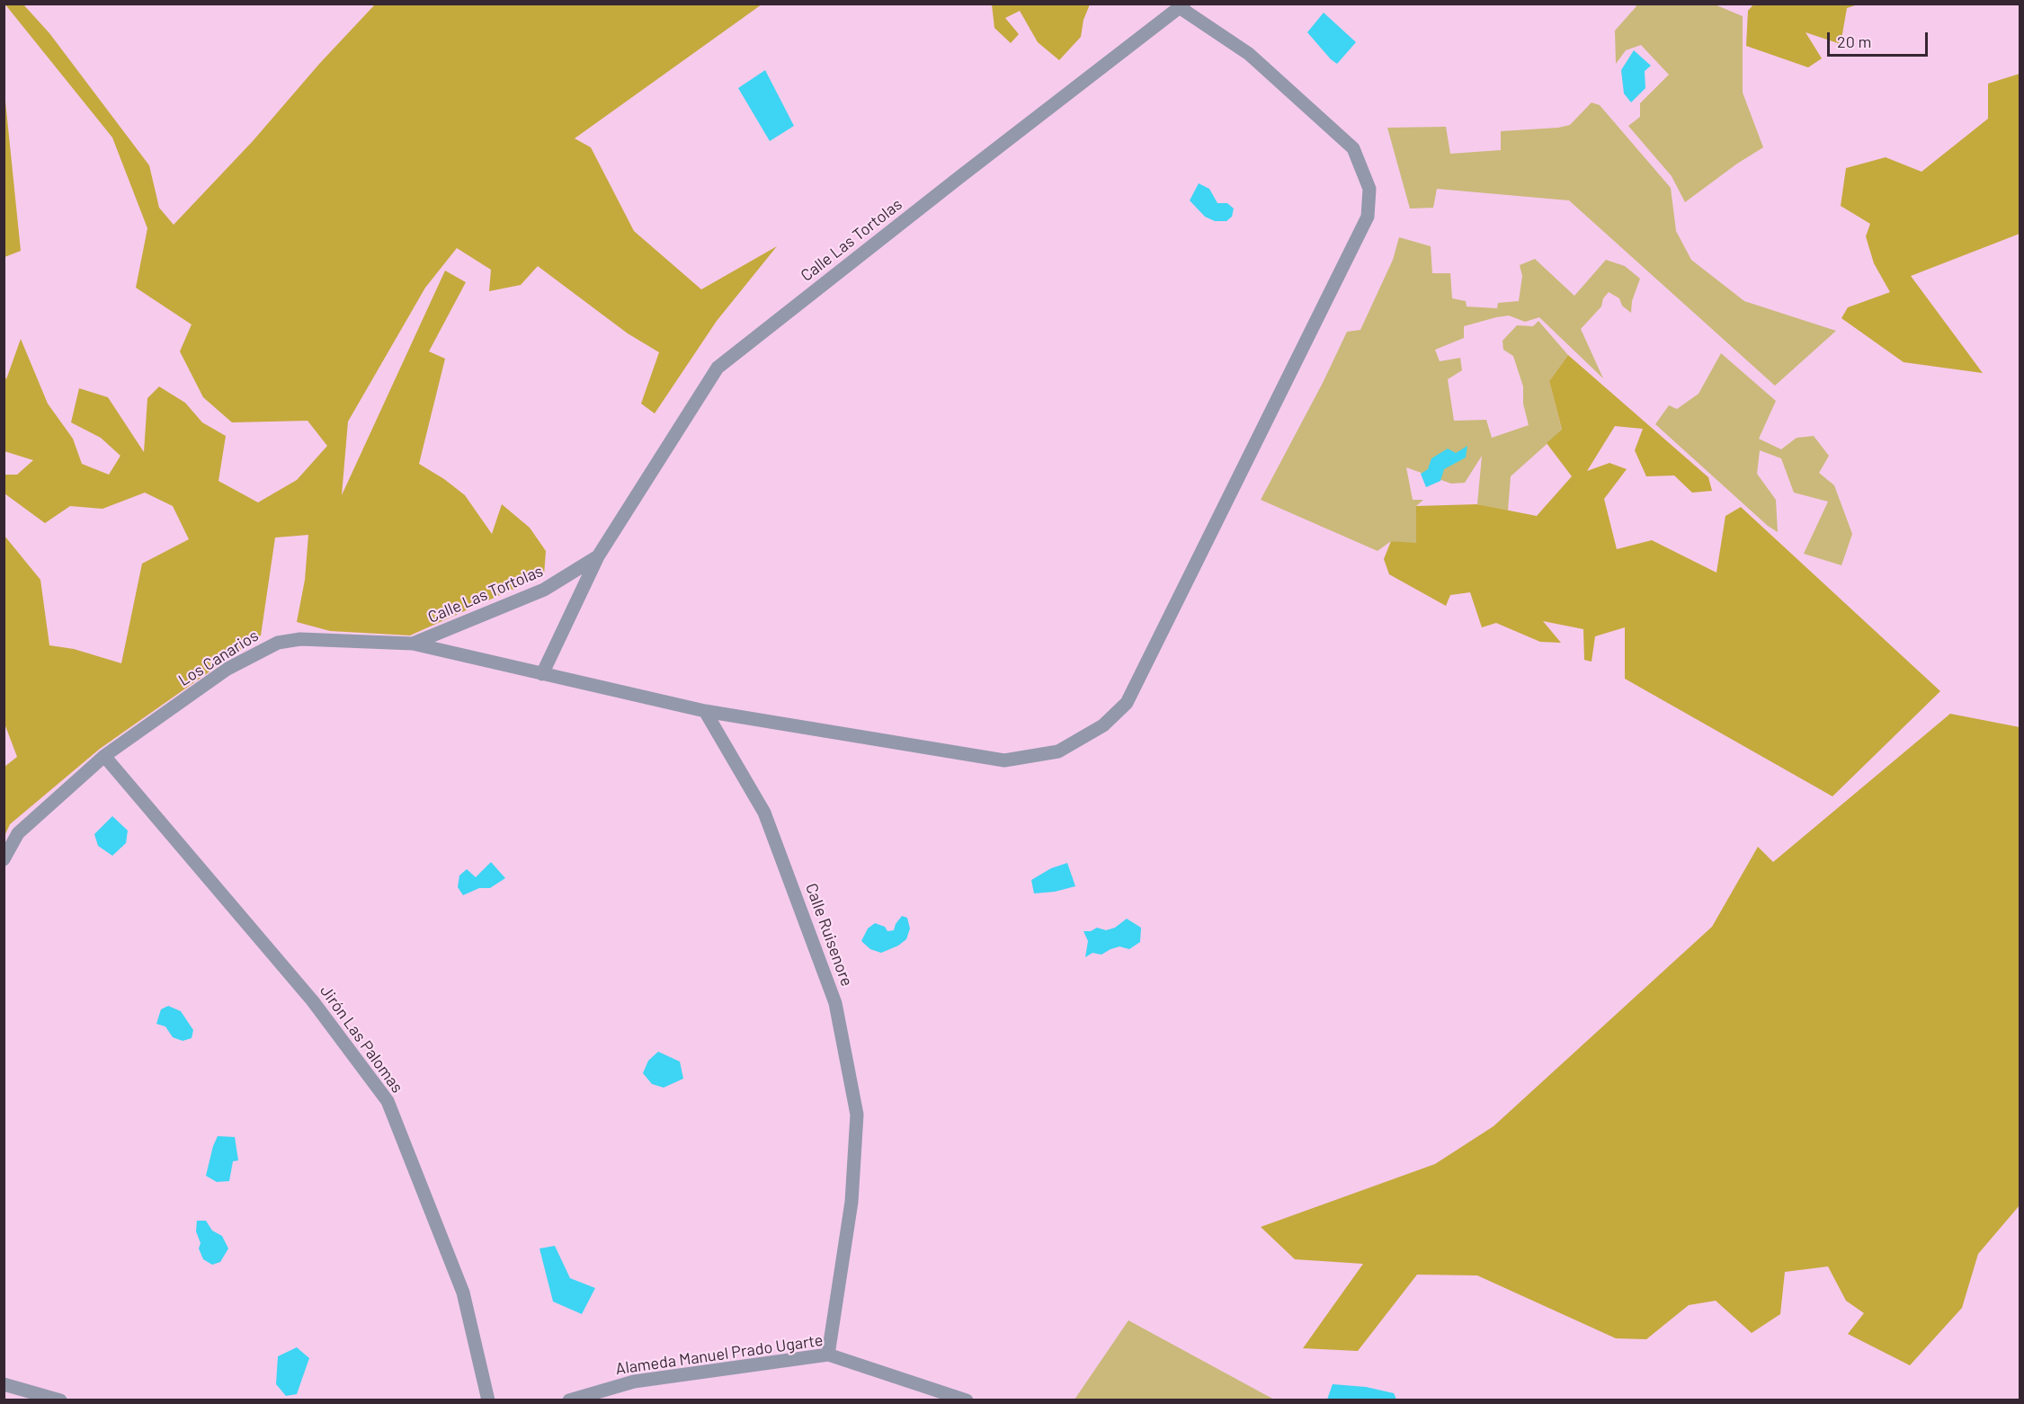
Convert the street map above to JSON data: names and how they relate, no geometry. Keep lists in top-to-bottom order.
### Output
{
  "streets": {
    "street": [
      "Calle Las Tortolas",
      "Los Canarios",
      "Calle Ruisenore",
      "Jirón Las Palomas",
      "Alameda Manuel Prado Ugarte"
    ]
  },
  "crossings": [
    ["Calle Las Tortolas", "Los Canarios"],
    ["Los Canarios", "Jirón Las Palomas"],
    ["Calle Ruisenore", "Alameda Manuel Prado Ugarte"]
  ],
  "scale_bar": "20 m"
}
